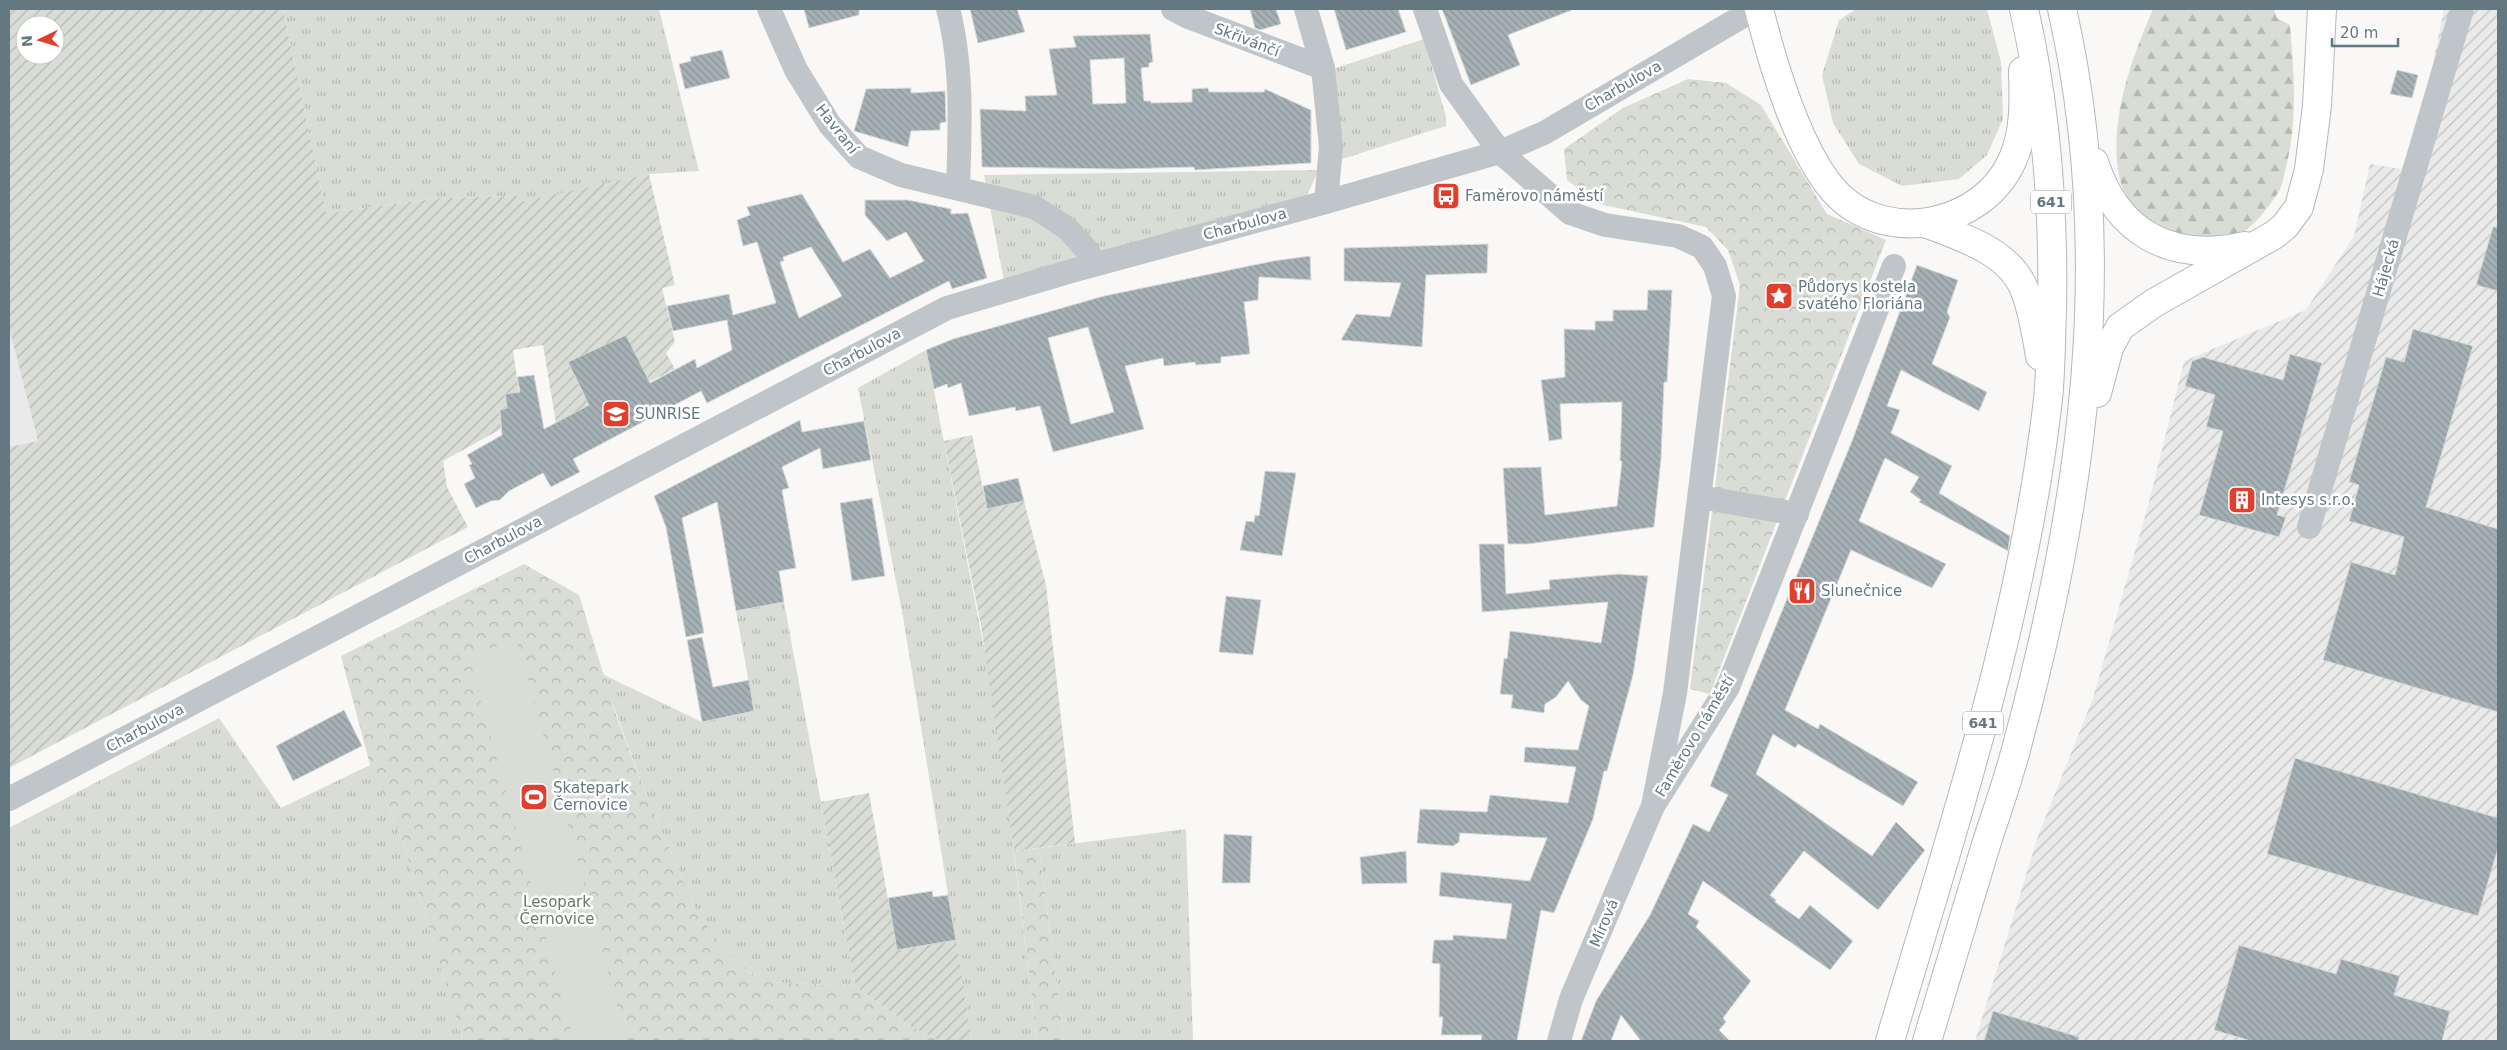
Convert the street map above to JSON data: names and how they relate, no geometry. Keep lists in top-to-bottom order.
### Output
{
  "streets": {
    "highway": ["641"],
    "street": [
      "Skřivánčí",
      "Charbulova",
      "Havraní",
      "Hájecká",
      "Faměrovo náměstí",
      "Mírová"
    ]
  },
  "crossings": [
    ["Charbulova", "Havraní"],
    ["Charbulova", "Faměrovo náměstí"],
    ["Faměrovo náměstí", "Mírová"]
  ],
  "parks": ["Lesopark Černovice"],
  "places": {
    "bus stop": ["Faměrovo náměstí"],
    "place": ["Půdorys kostela svatého Floriána"],
    "school or university": ["SUNRISE"],
    "building": ["Intesys s.r.o."],
    "restaurant": ["Slunečnice"],
    "sports": ["Skatepark Černovice"]
  },
  "scale_bar": "20 m",
  "north": "left"
}
